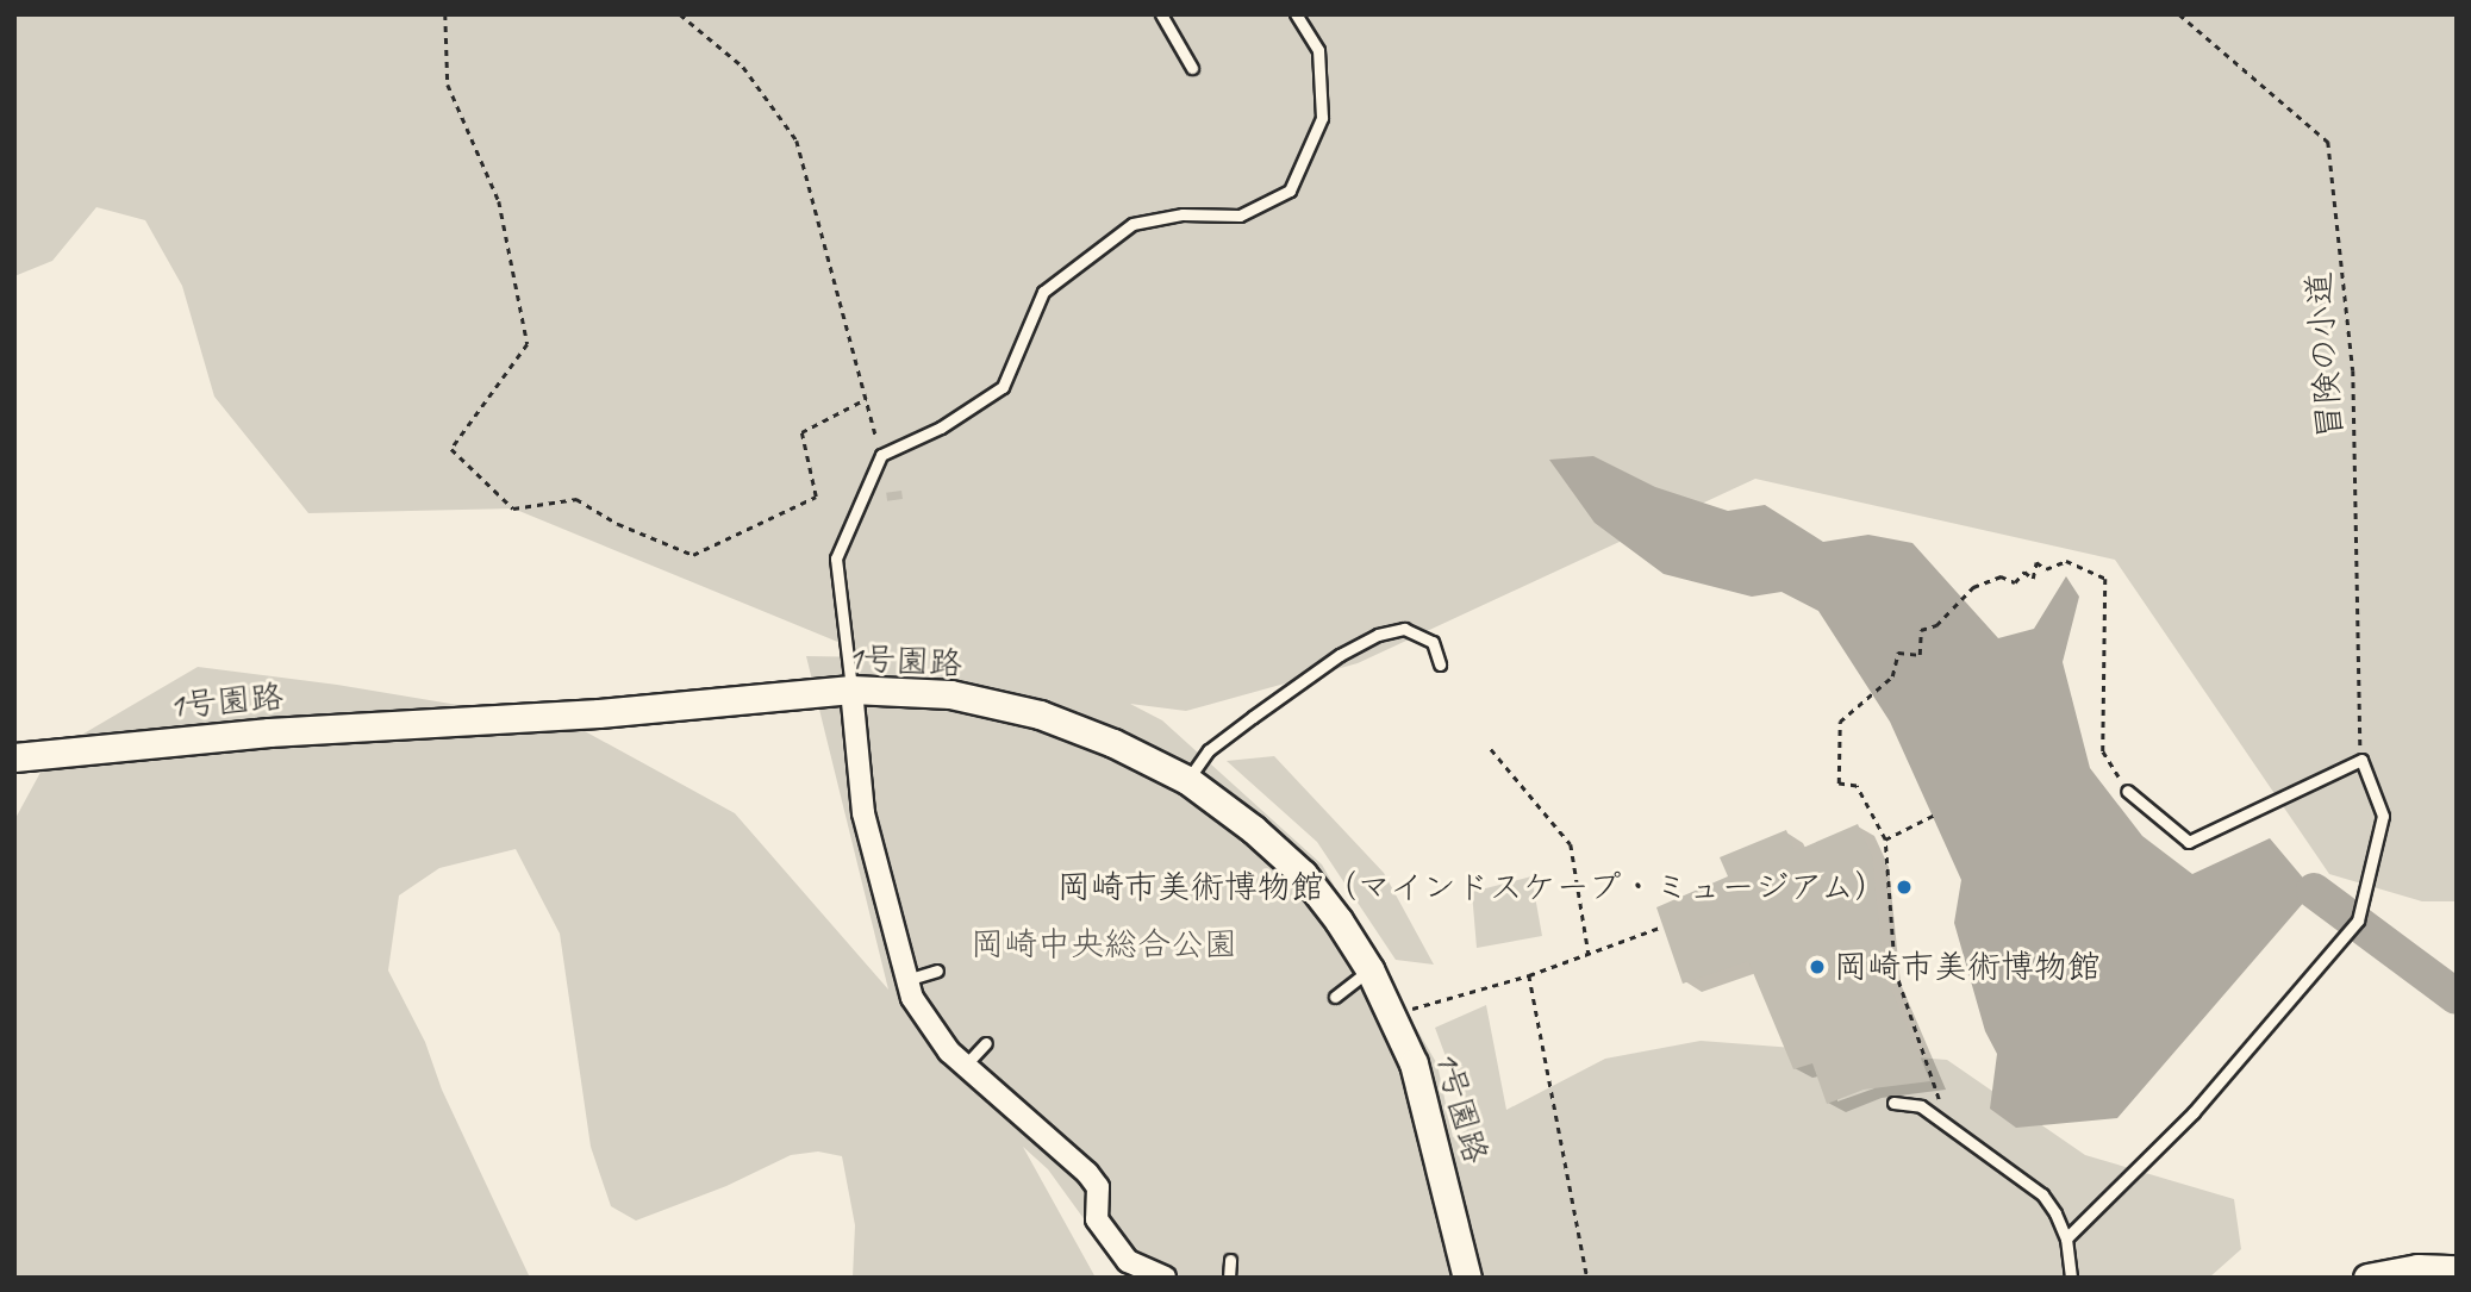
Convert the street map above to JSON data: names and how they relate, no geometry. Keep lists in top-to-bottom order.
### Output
{
  "streets": {
    "street": ["1号園路"],
    "path": ["冒険の小道"]
  },
  "parks": ["岡崎中央総合公園"],
  "places": ["岡崎市美術博物館（マインドスケープ・ミュージアム）", "岡崎市美術博物館"]
}
